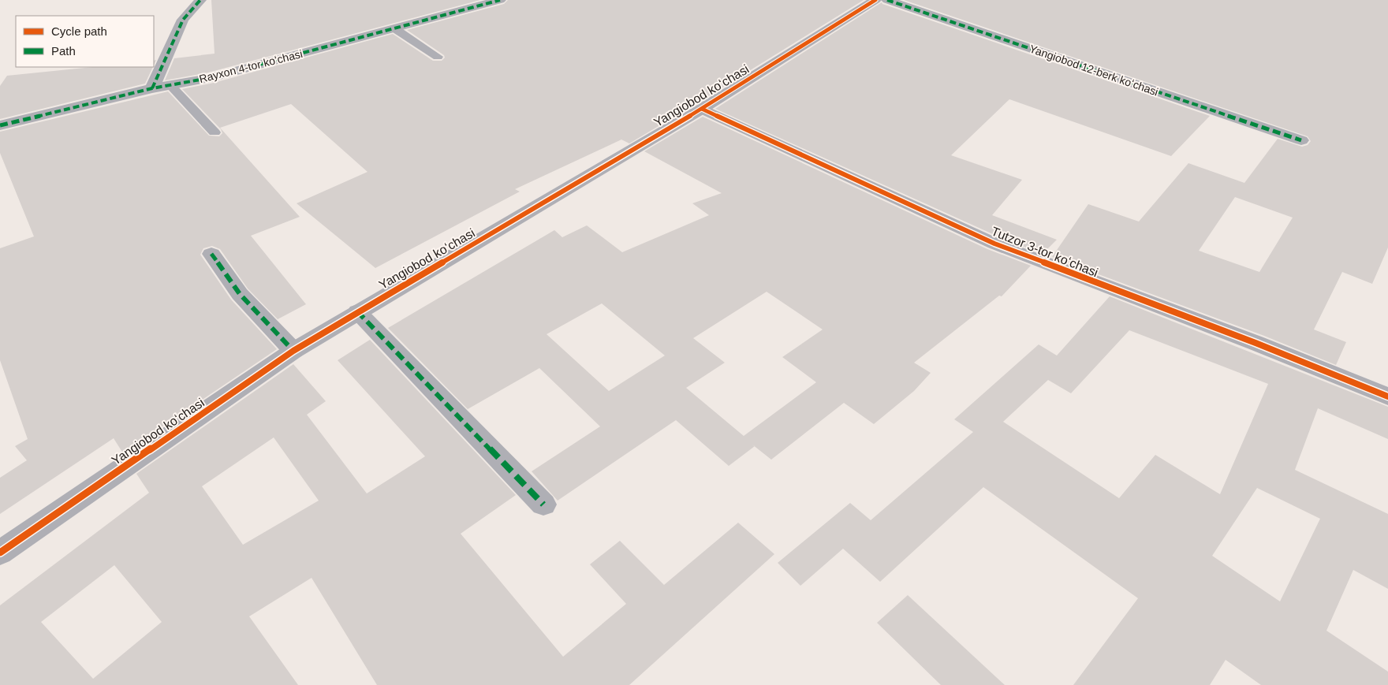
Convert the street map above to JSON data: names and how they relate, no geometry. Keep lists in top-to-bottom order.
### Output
{
  "streets": {
    "street": [
      "Rayxon 4-tor koʻchasi",
      "Yangiobod 12-berk koʻchasi",
      "Yangiobod koʻchasi",
      "Tutzor 3-tor koʻchasi"
    ]
  },
  "crossings": [
    ["Yangiobod koʻchasi", "Tutzor 3-tor koʻchasi"]
  ],
  "legend": ["Cycle path", "Path"]
}
